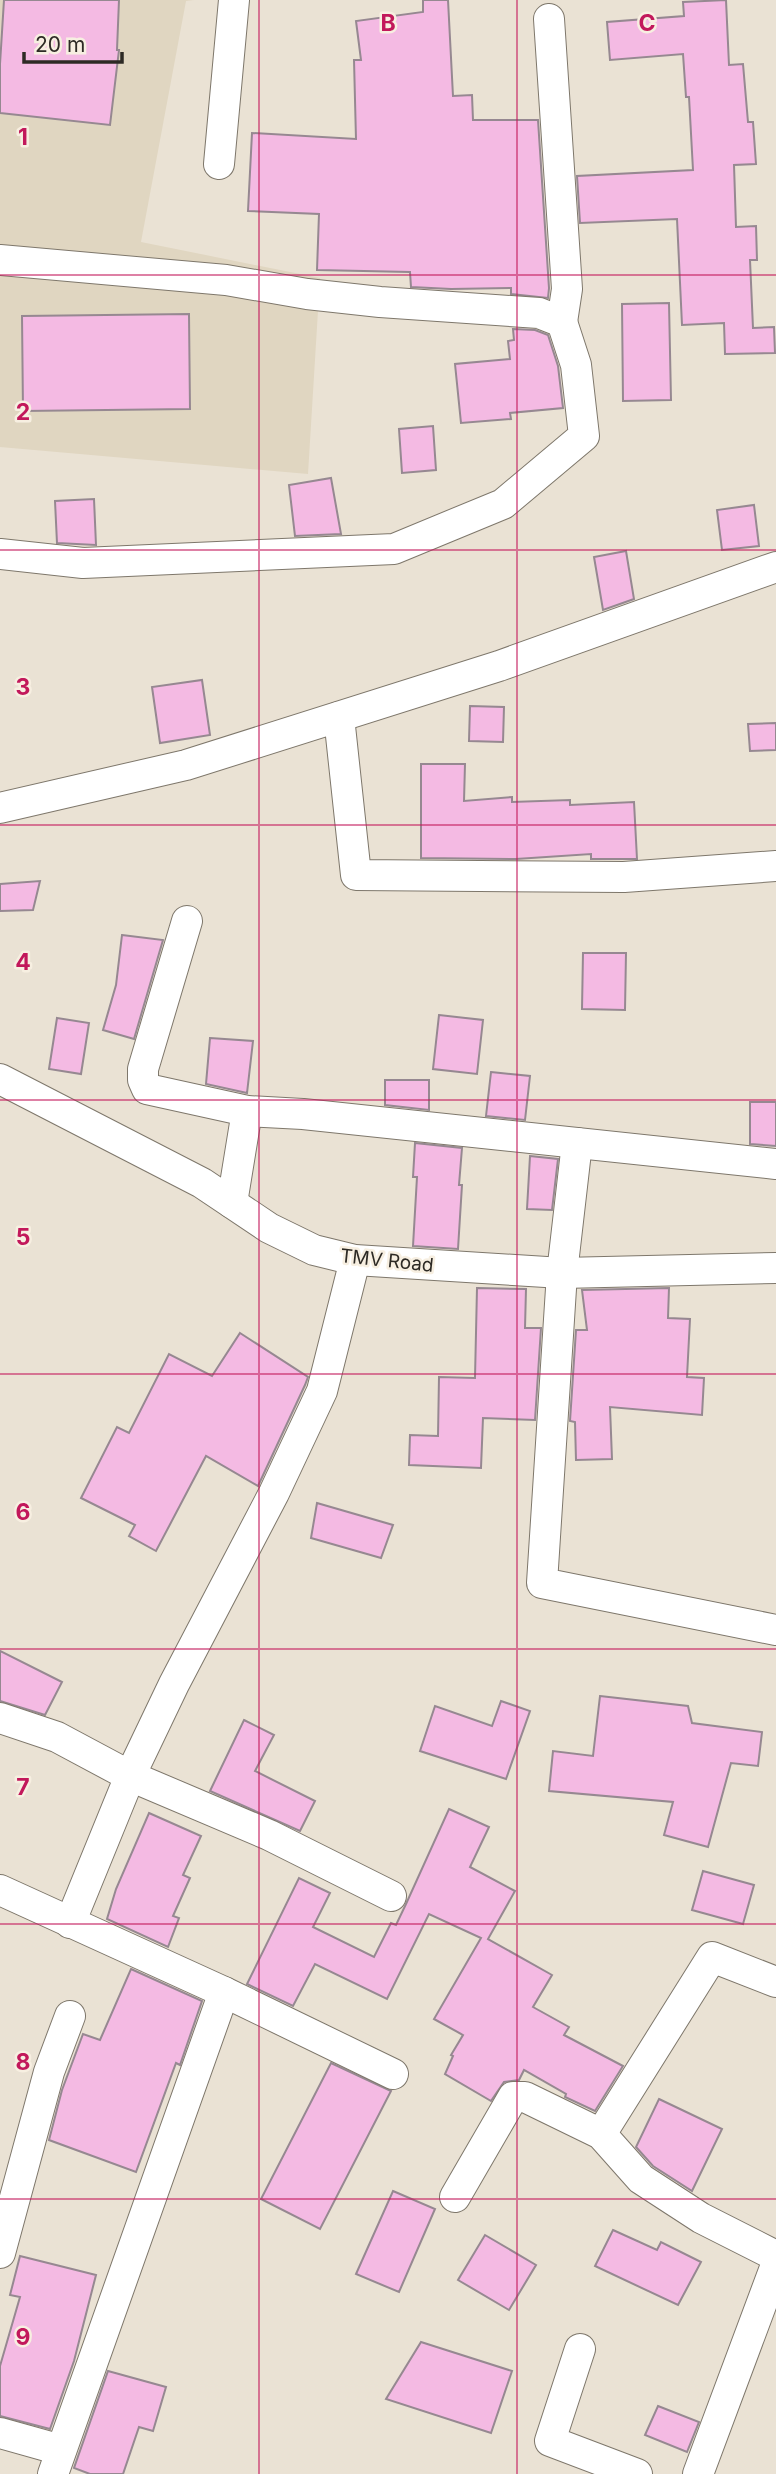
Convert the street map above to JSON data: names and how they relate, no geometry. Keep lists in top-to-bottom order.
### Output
{
  "streets": {
    "street": ["TMV Road"]
  },
  "scale_bar": "20 m",
  "grid": {
    "columns": ["B", "C"],
    "rows": [
      "1",
      "2",
      "3",
      "4",
      "5",
      "6",
      "7",
      "8",
      "9"
    ]
  }
}
